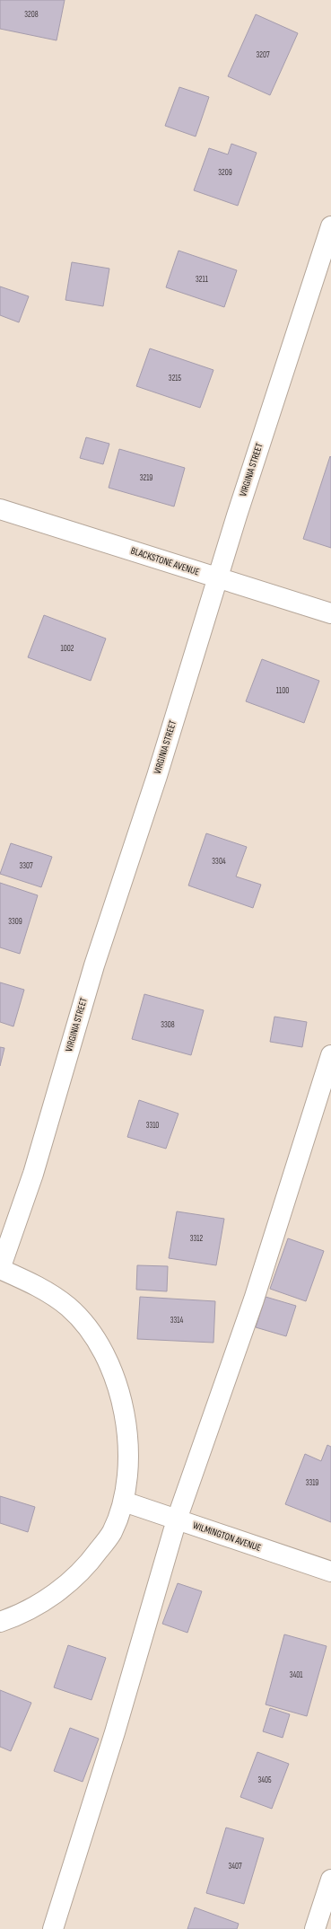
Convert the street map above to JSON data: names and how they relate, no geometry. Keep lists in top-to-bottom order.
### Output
{
  "streets": {
    "street": ["VIRGINIA STREET", "BLACKSTONE AVENUE", "WILMINGTON AVENUE"]
  },
  "crossings": [
    ["VIRGINIA STREET", "BLACKSTONE AVENUE"]
  ],
  "house_numbers": [
    "3208",
    "3207",
    "3209",
    "3211",
    "3215",
    "3219",
    "1002",
    "1100",
    "3304",
    "3307",
    "3309",
    "3308",
    "3310",
    "3312",
    "3314",
    "3319",
    "3401",
    "3405",
    "3407"
  ]
}
